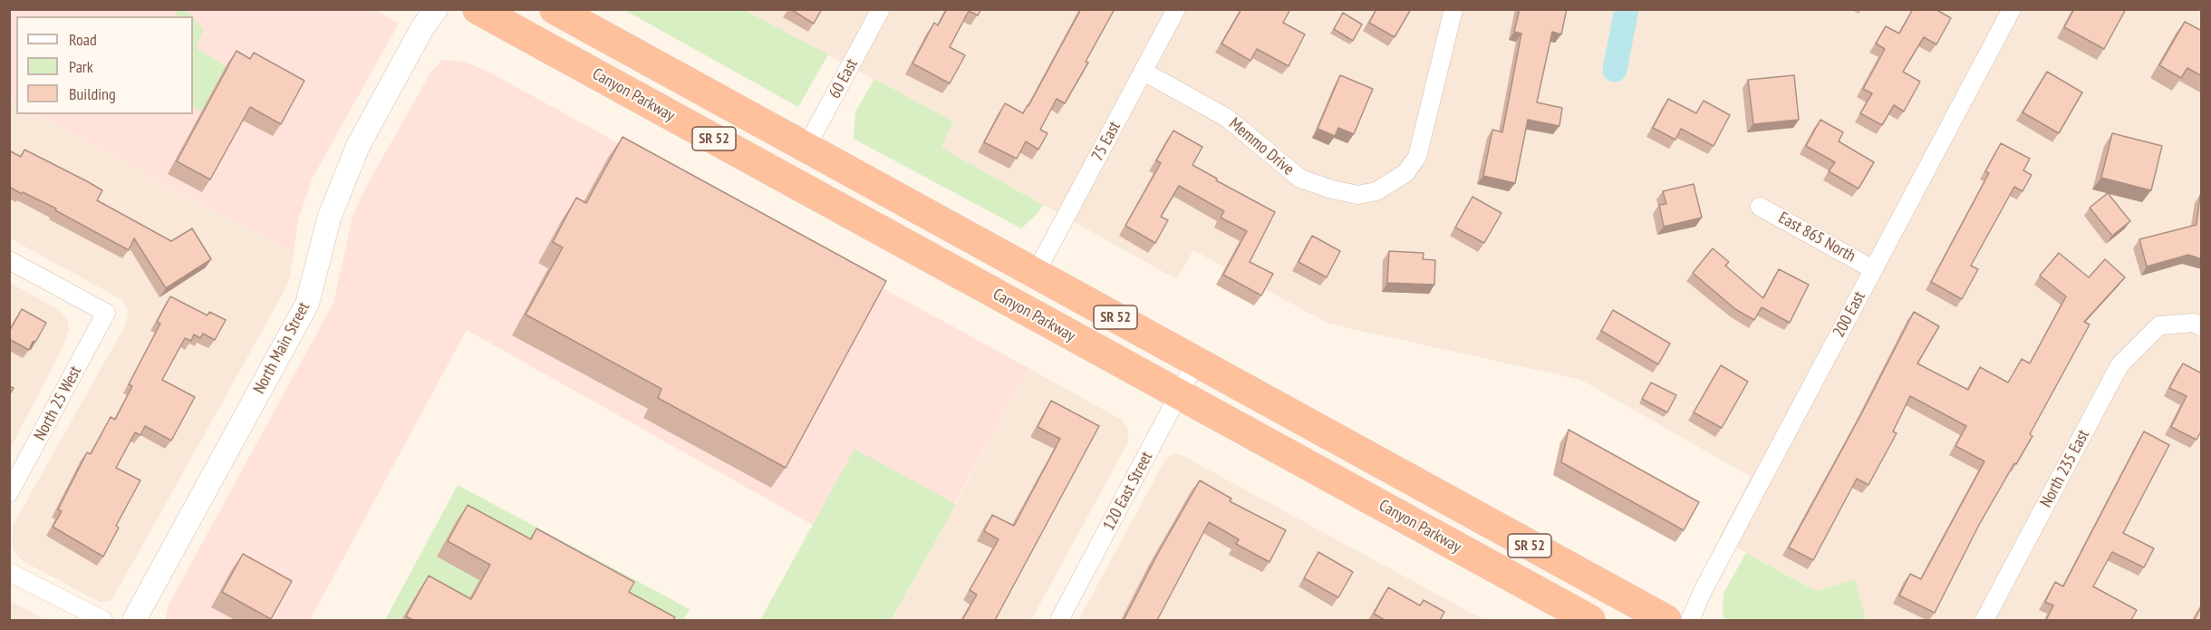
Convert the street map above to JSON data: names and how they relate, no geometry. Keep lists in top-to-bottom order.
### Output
{
  "streets": {
    "highway": ["Canyon Parkway", "SR 52"],
    "street": [
      "60 East",
      "75 East",
      "Memmo Drive",
      "East 865 North",
      "200 East",
      "North Main Street",
      "North 25 West",
      "North 235 East",
      "120 East Street"
    ]
  },
  "crossings": [
    ["60 East", "SR 52"],
    ["Canyon Parkway", "120 East Street"],
    ["SR 52", "75 East"],
    ["SR 52", "120 East Street"],
    ["75 East", "Memmo Drive"],
    ["East 865 North", "200 East"]
  ],
  "legend": ["Road", "Park", "Building"]
}
